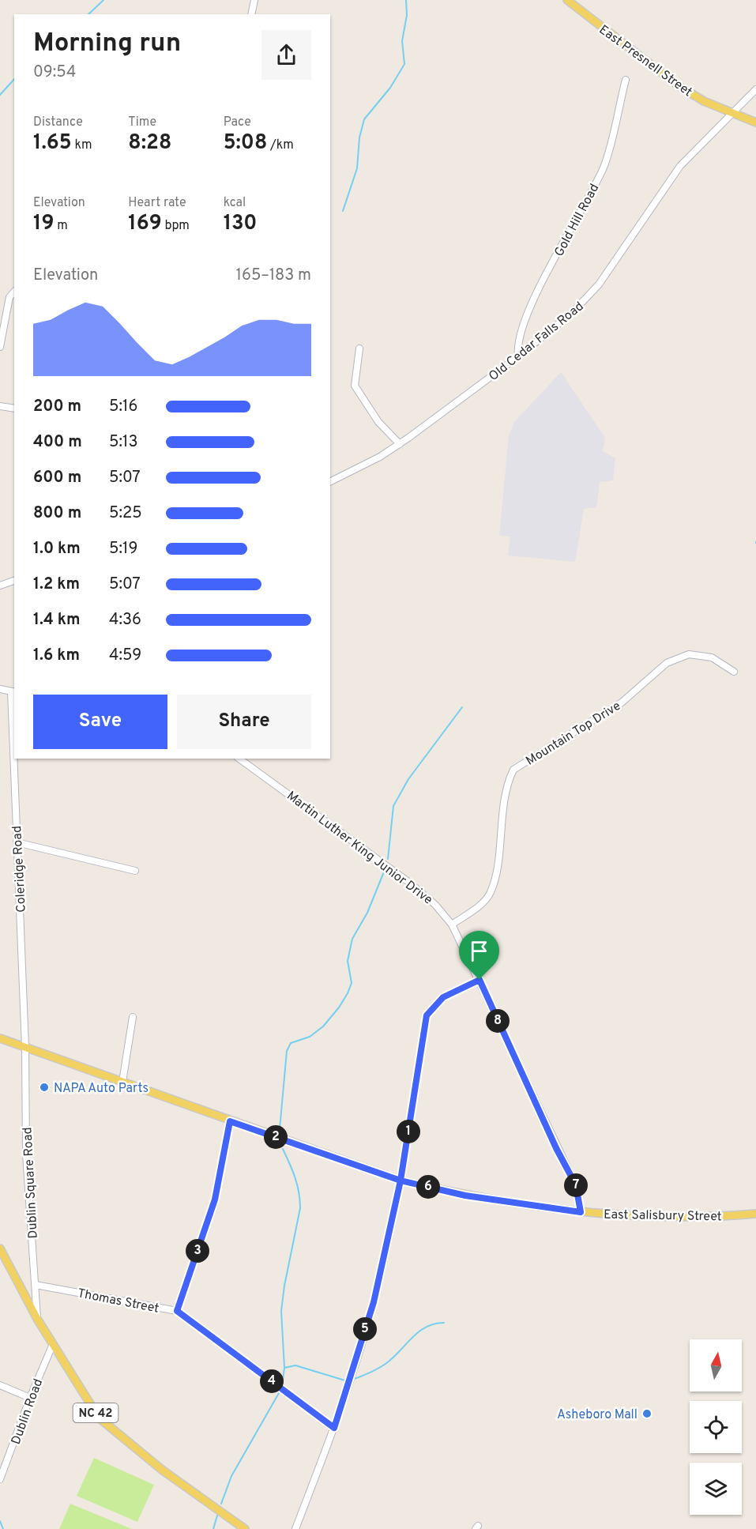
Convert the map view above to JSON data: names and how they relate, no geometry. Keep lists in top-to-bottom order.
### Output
{
  "streets": {
    "main road": ["East Presnell Street", "East Salisbury Street", "NC 42"],
    "street": [
      "Gold Hill Road",
      "Old Cedar Falls Road",
      "Mountain Top Drive",
      "Martin Luther King Junior Drive",
      "Coleridge Road",
      "Dublin Square Road",
      "Thomas Street",
      "Dublin Road"
    ]
  },
  "crossings": [
    ["East Presnell Street", "Old Cedar Falls Road"],
    ["Gold Hill Road", "Old Cedar Falls Road"],
    ["Mountain Top Drive", "Martin Luther King Junior Drive"],
    ["Martin Luther King Junior Drive", "East Salisbury Street"],
    ["Coleridge Road", "Dublin Square Road"],
    ["Coleridge Road", "East Salisbury Street"],
    ["Dublin Square Road", "East Salisbury Street"],
    ["Dublin Square Road", "Thomas Street"],
    ["Dublin Square Road", "NC 42"],
    ["Dublin Road", "NC 42"]
  ],
  "places": ["NAPA Auto Parts", "Asheboro Mall"],
  "north": "top",
  "page": {
    "heading": ["Morning run", "09:54"],
    "stats": [
      ["Distance", "1.65 km"],
      ["Time", "8:28"],
      ["Pace", "5:08 /km"],
      ["Elevation", "19 m"],
      ["Heart rate", "169 bpm"],
      ["kcal", "130"]
    ],
    "chart": ["Elevation", "165–183 m"],
    "list": [
      {
        "name": "200 m",
        "note": "5:16"
      },
      {
        "name": "400 m",
        "note": "5:13"
      },
      {
        "name": "600 m",
        "note": "5:07"
      },
      {
        "name": "800 m",
        "note": "5:25"
      },
      {
        "name": "1.0 km",
        "note": "5:19"
      },
      {
        "name": "1.2 km",
        "note": "5:07"
      },
      {
        "name": "1.4 km",
        "note": "4:36"
      },
      {
        "name": "1.6 km",
        "note": "4:59"
      }
    ],
    "buttons": ["Save", "Share"],
    "pins": [
      "8",
      "1",
      "2",
      "7",
      "6",
      "3",
      "5",
      "4"
    ]
  }
}
